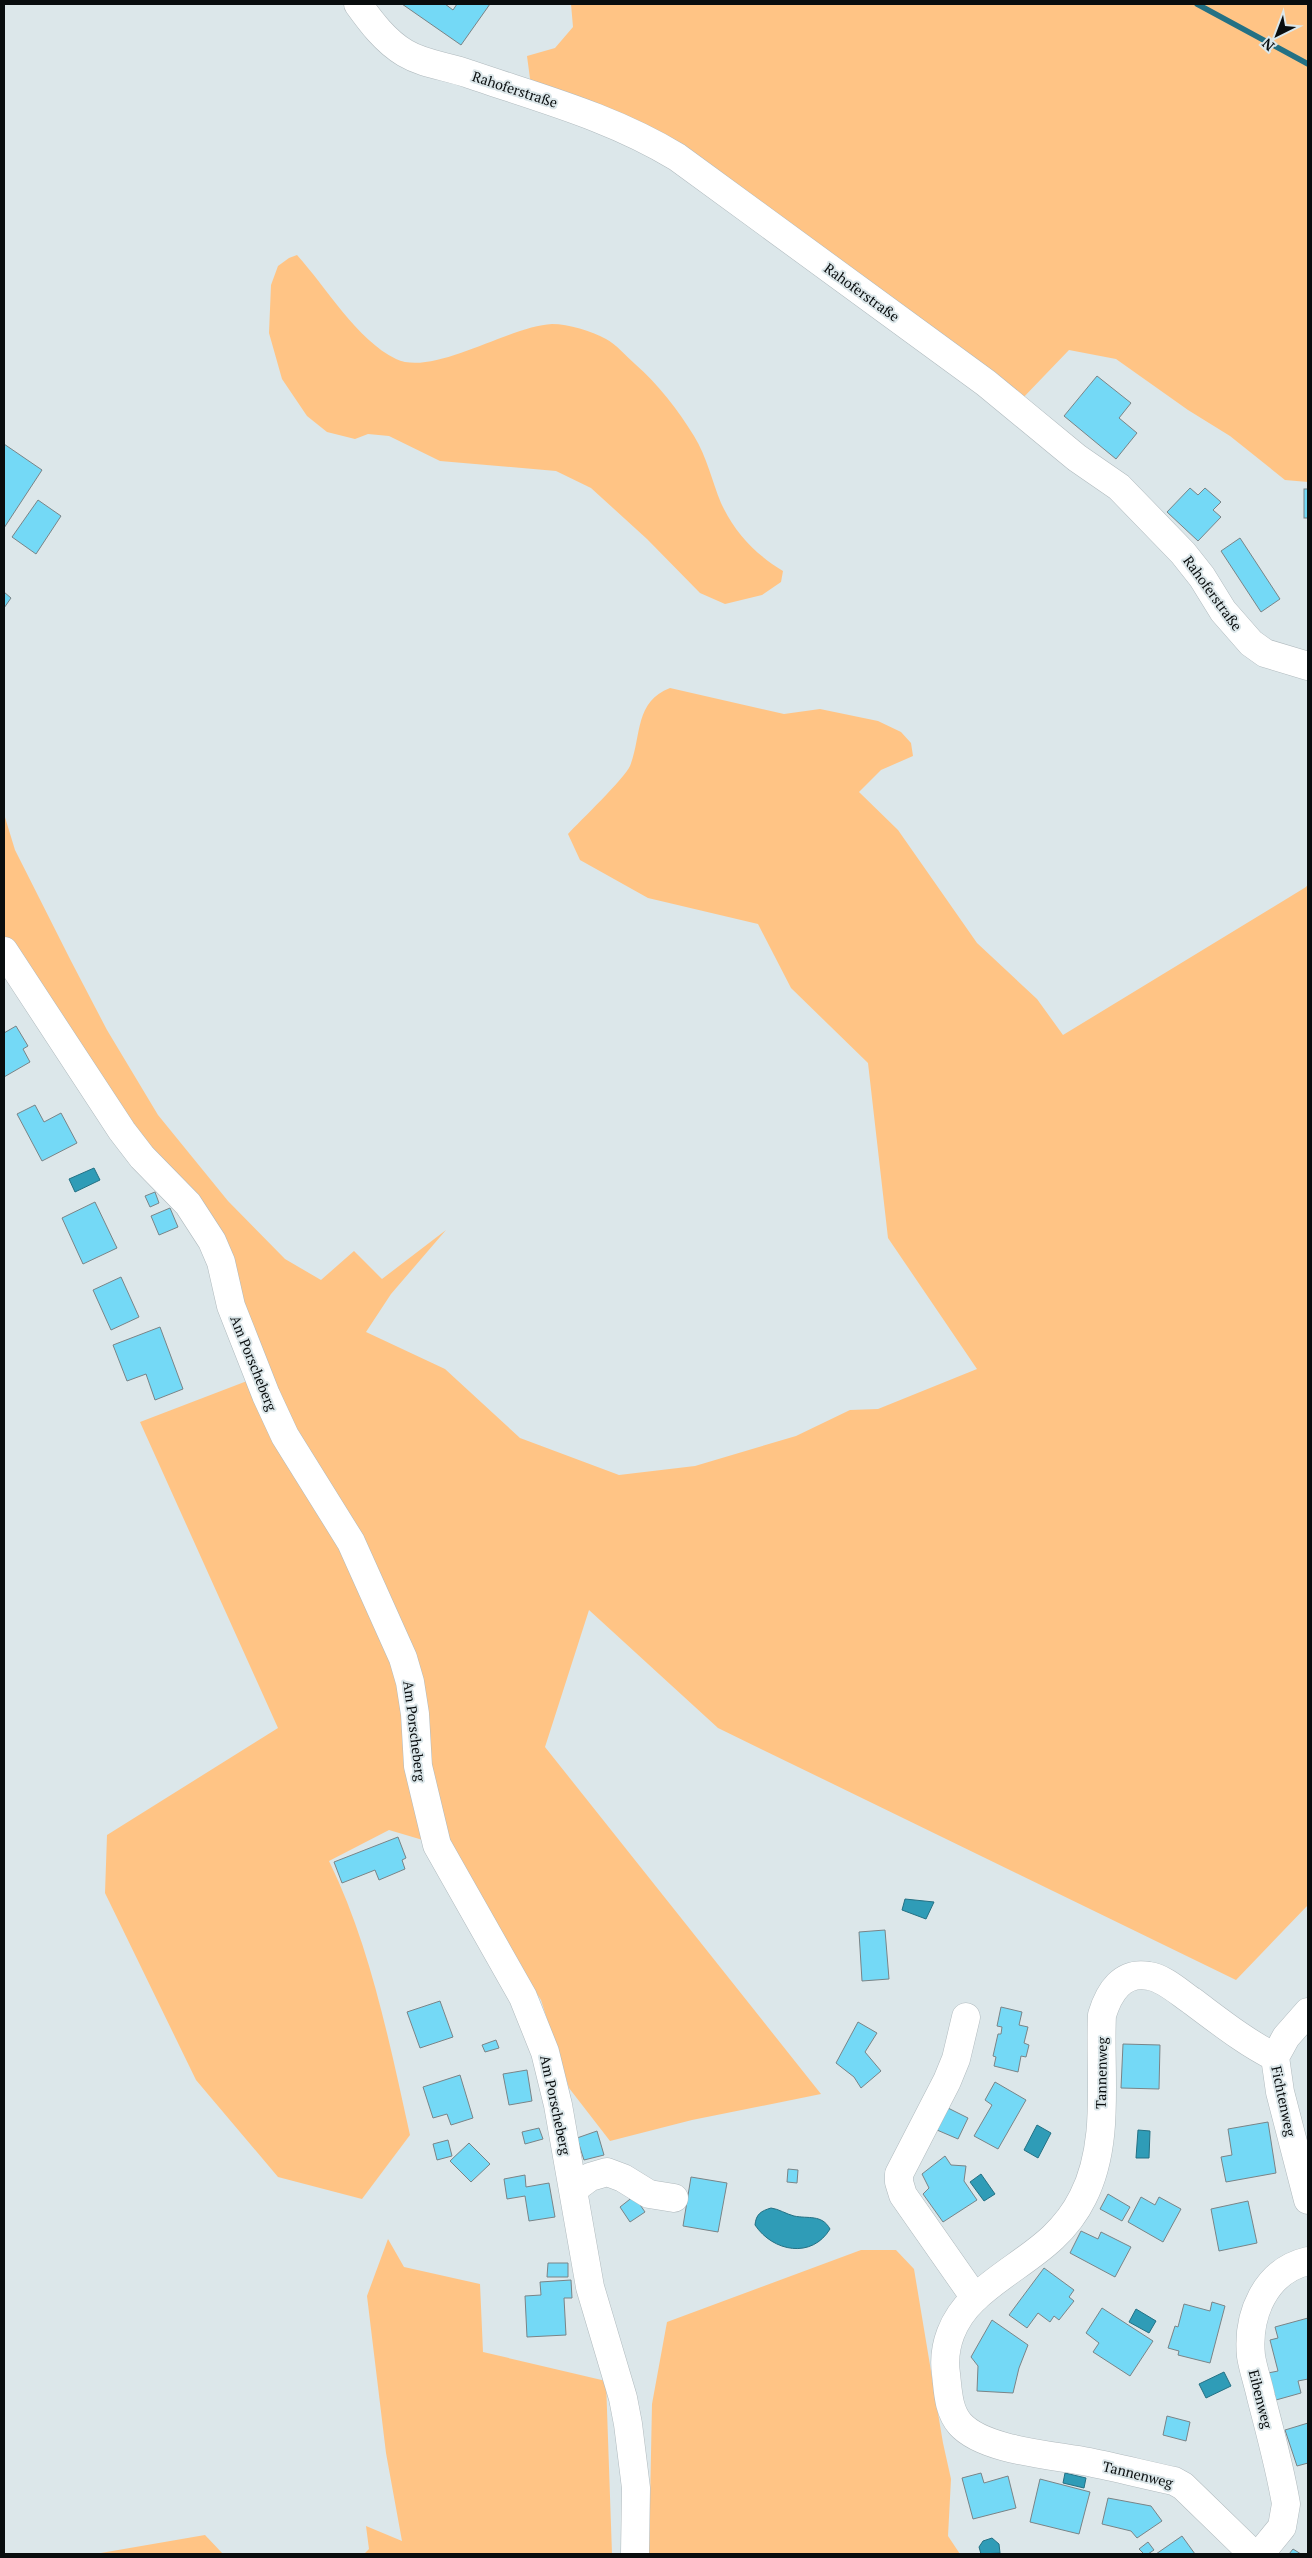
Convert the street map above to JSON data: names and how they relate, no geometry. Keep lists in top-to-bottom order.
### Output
{
  "streets": {
    "street": [
      "Rahoferstraße",
      "Am Porscheberg",
      "Tannenweg",
      "Fichtenweg",
      "Eibenweg"
    ]
  },
  "crossings": [
    ["Tannenweg", "Fichtenweg"]
  ],
  "north": "bottom left"
}
